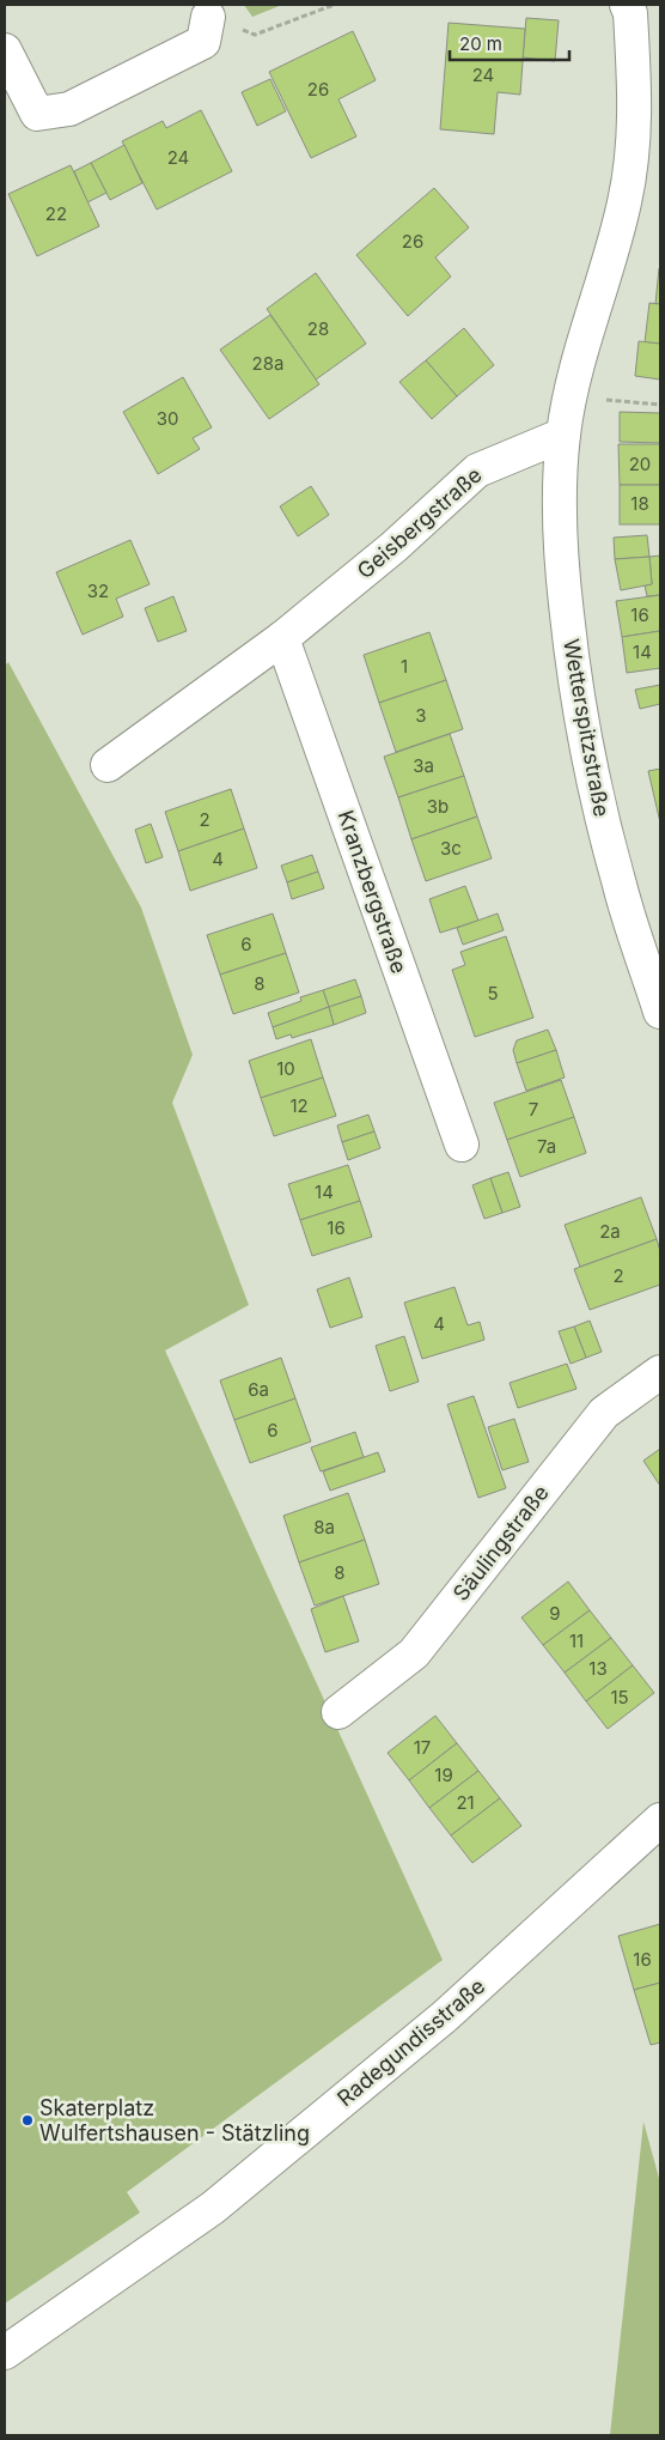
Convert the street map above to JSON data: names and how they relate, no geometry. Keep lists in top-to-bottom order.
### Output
{
  "streets": {
    "street": [
      "Geisbergstraße",
      "Wetterspitzstraße",
      "Kranzbergstraße",
      "Säulingstraße",
      "Radegundisstraße"
    ]
  },
  "crossings": [
    ["Geisbergstraße", "Wetterspitzstraße"],
    ["Geisbergstraße", "Kranzbergstraße"]
  ],
  "places": ["Skaterplatz Wulfertshausen - Stätzling"],
  "house_numbers": [
    "24",
    "26",
    "24",
    "22",
    "26",
    "28",
    "28a",
    "30",
    "20",
    "18",
    "32",
    "16",
    "14",
    "1",
    "3",
    "3a",
    "3b",
    "2",
    "3c",
    "4",
    "6",
    "8",
    "5",
    "10",
    "12",
    "7",
    "7a",
    "14",
    "16",
    "2a",
    "2",
    "4",
    "6a",
    "6",
    "8a",
    "8",
    "9",
    "11",
    "13",
    "15",
    "17",
    "19",
    "21",
    "16"
  ],
  "scale_bar": "20 m"
}
